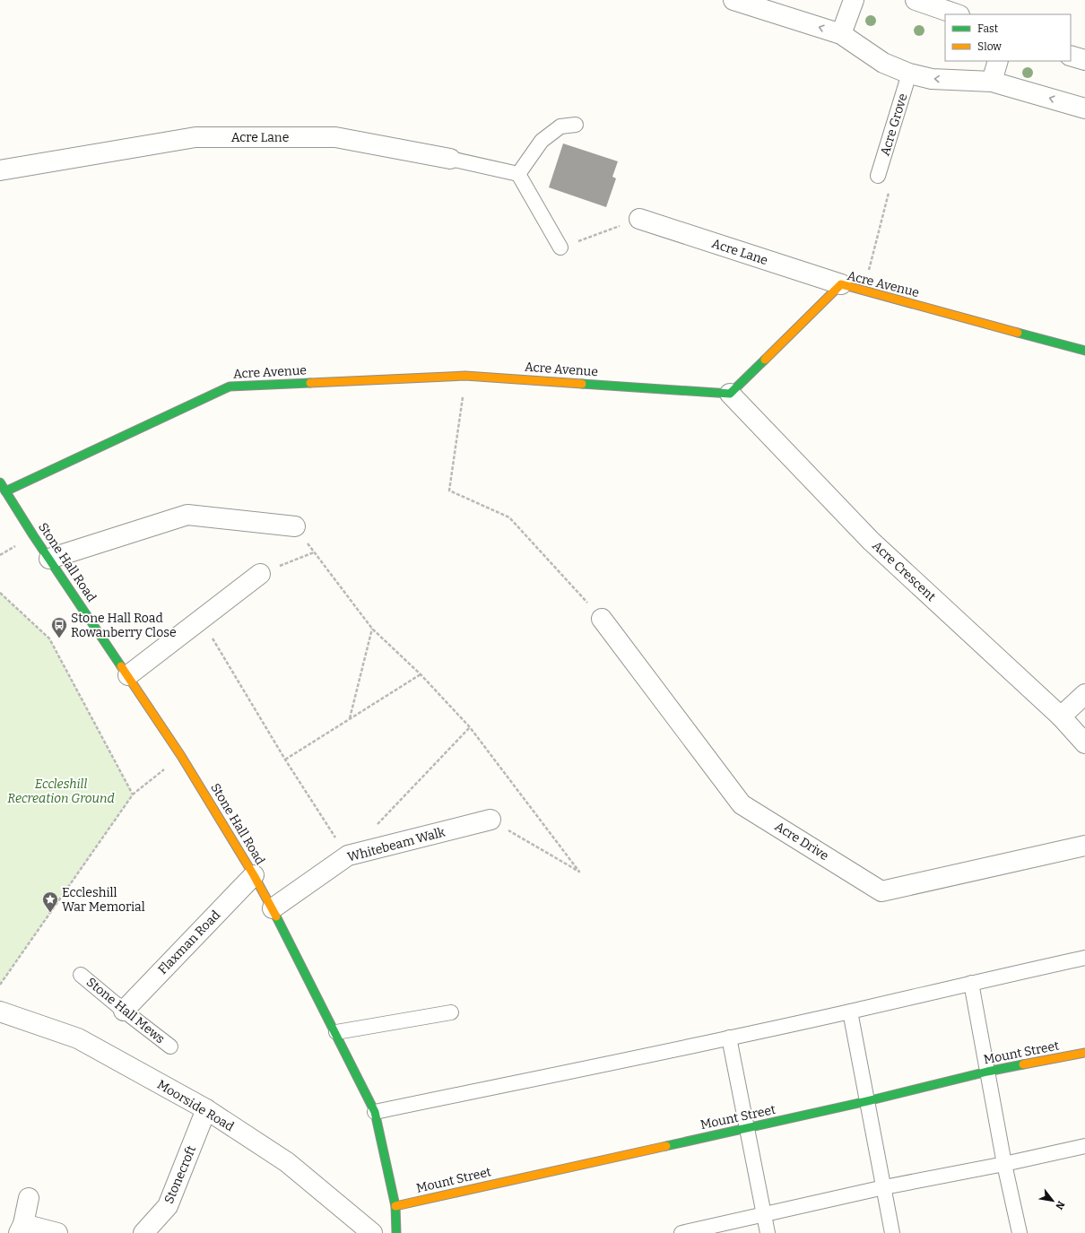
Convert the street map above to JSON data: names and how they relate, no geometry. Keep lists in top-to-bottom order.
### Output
{
  "streets": {
    "street": [
      "Acre Lane",
      "Acre Avenue",
      "Stone Hall Road",
      "Acre Crescent",
      "Acre Drive",
      "Whitebeam Walk",
      "Flaxman Road",
      "Mount Street",
      "Moorside Road",
      "Stonecroft"
    ],
    "lane": ["Acre Grove", "Stone Hall Mews"]
  },
  "crossings": [
    ["Acre Lane", "Acre Avenue"],
    ["Acre Avenue", "Stone Hall Road"],
    ["Acre Avenue", "Acre Crescent"],
    ["Stone Hall Road", "Whitebeam Walk"],
    ["Stone Hall Road", "Flaxman Road"],
    ["Stone Hall Road", "Mount Street"],
    ["Flaxman Road", "Stone Hall Mews"],
    ["Moorside Road", "Stonecroft"]
  ],
  "parks": ["Eccleshill Recreation Ground"],
  "places": {
    "bus stop": ["Stone Hall Road Rowanberry Close"],
    "place": ["Eccleshill War Memorial"]
  },
  "legend": ["Fast", "Slow"],
  "north": "bottom right"
}
